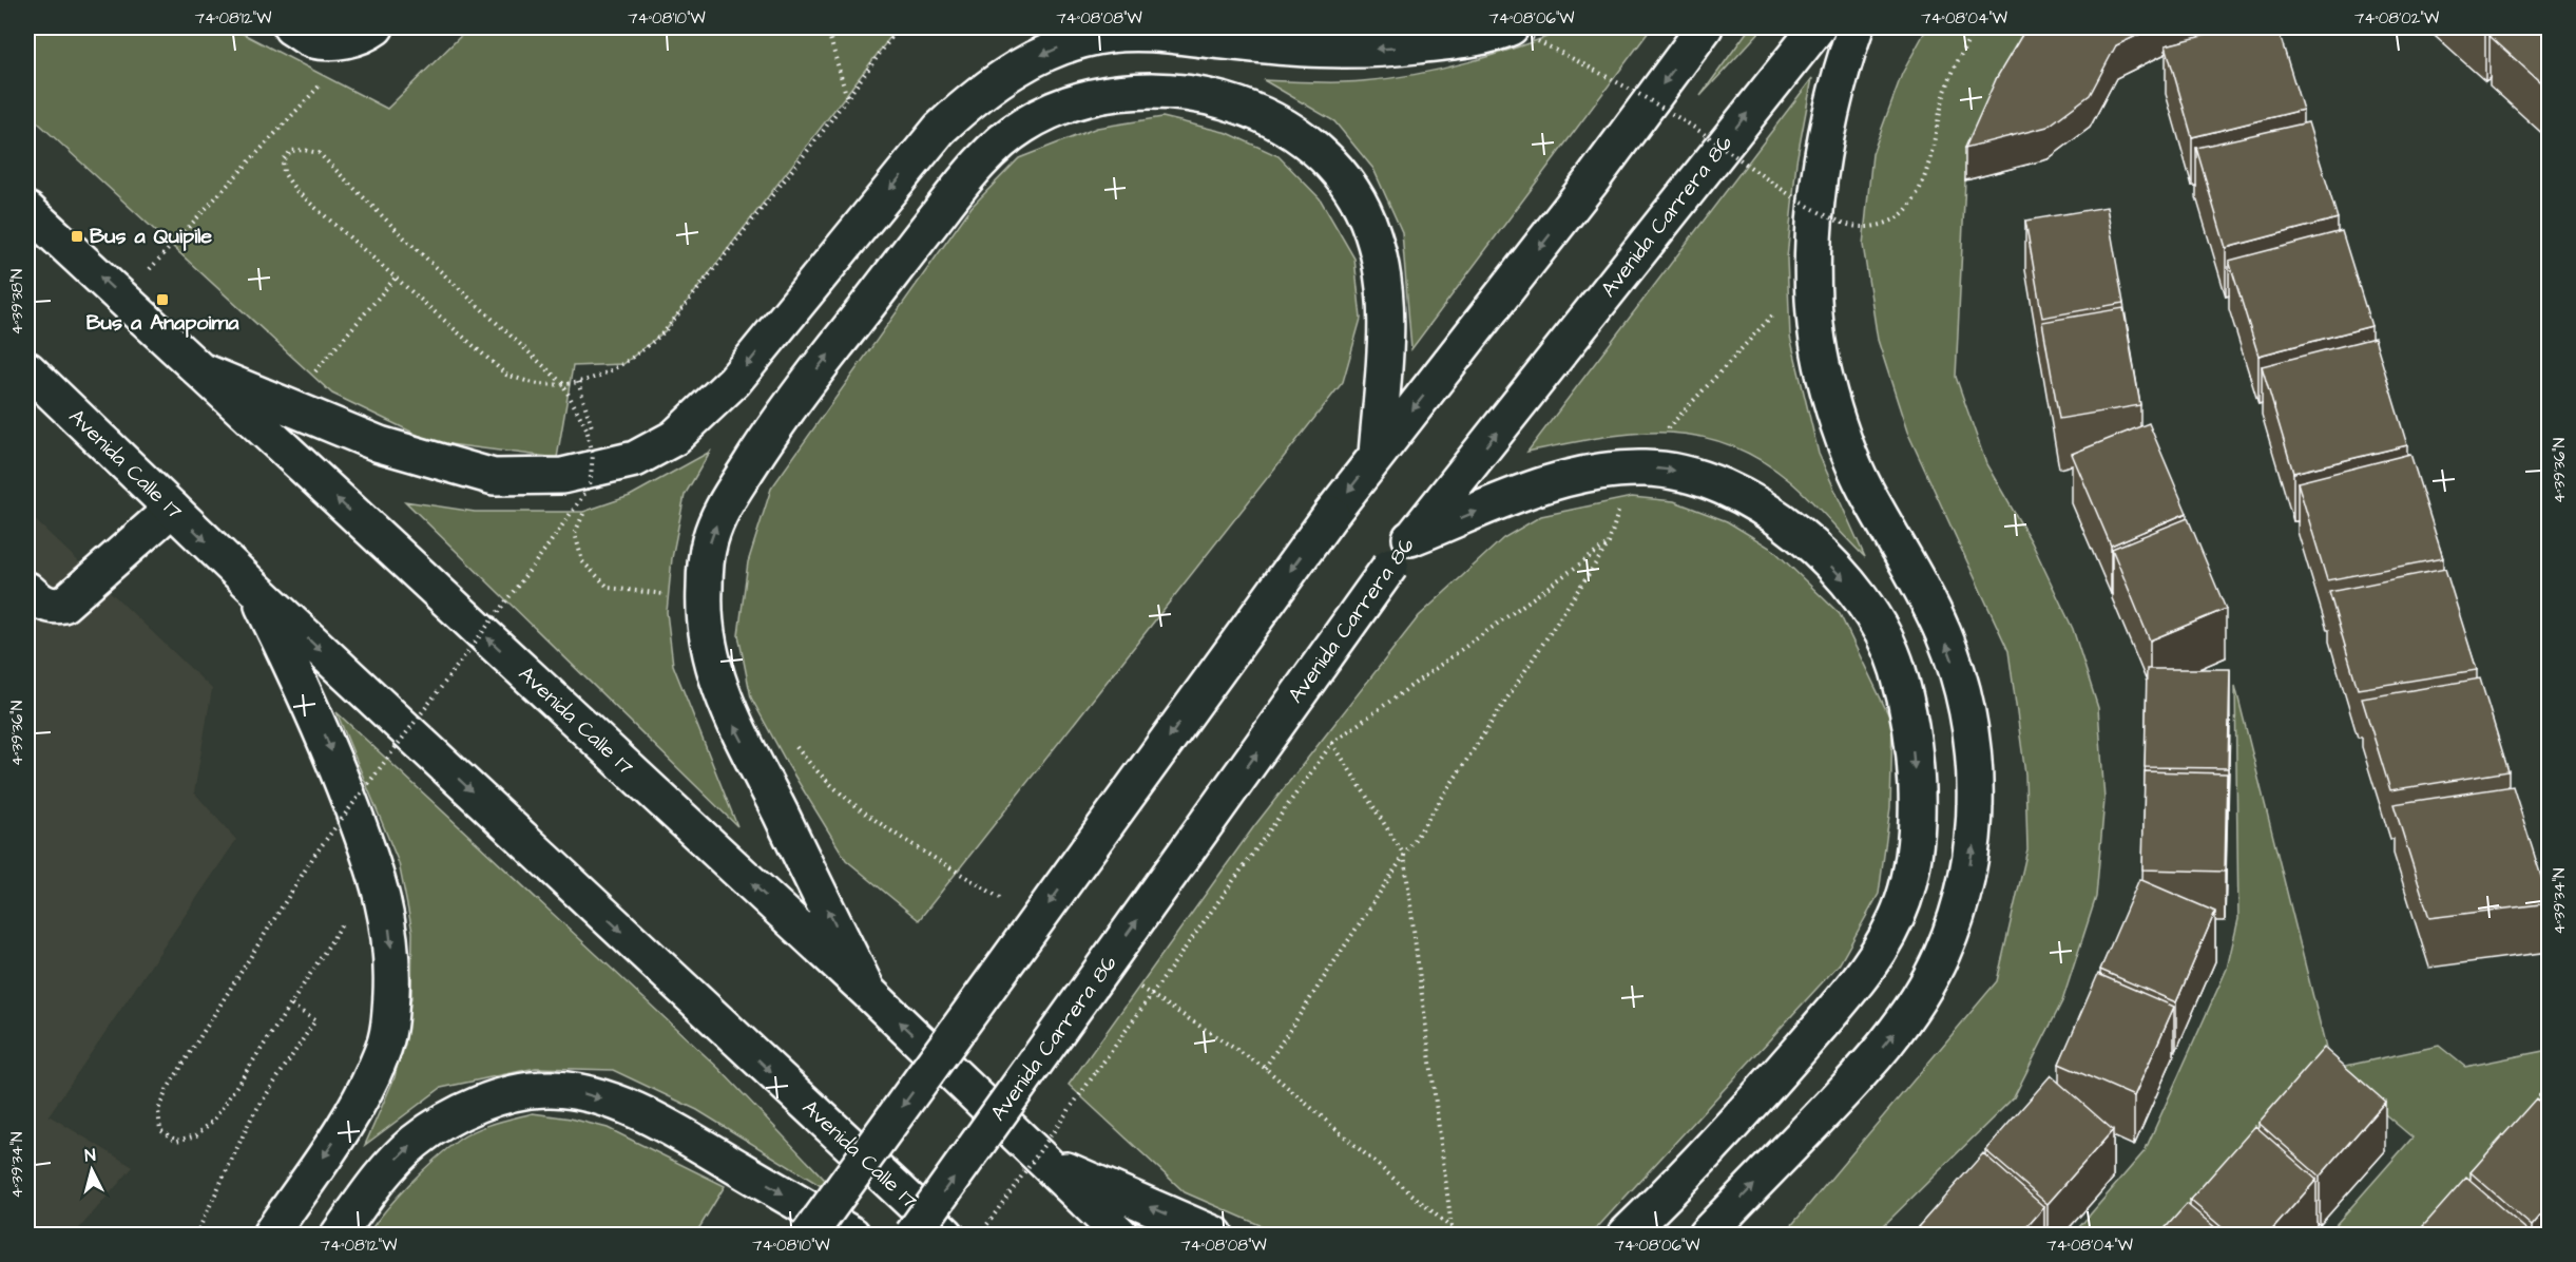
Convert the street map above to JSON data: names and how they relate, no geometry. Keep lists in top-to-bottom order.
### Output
{
  "streets": {
    "main road": ["Avenida Carrera 86", "Avenida Calle 17"]
  },
  "places": {
    "transit": ["Bus a Quipile", "Bus a Anapoima"]
  },
  "north": "top",
  "coordinates": [
    "74°08'12\"W",
    "74°08'10\"W",
    "74°08'08\"W",
    "74°08'06\"W",
    "74°08'04\"W",
    "74°08'02\"W",
    "4°39'38\"N",
    "4°39'36\"N",
    "4°39'34\"N"
  ]
}
